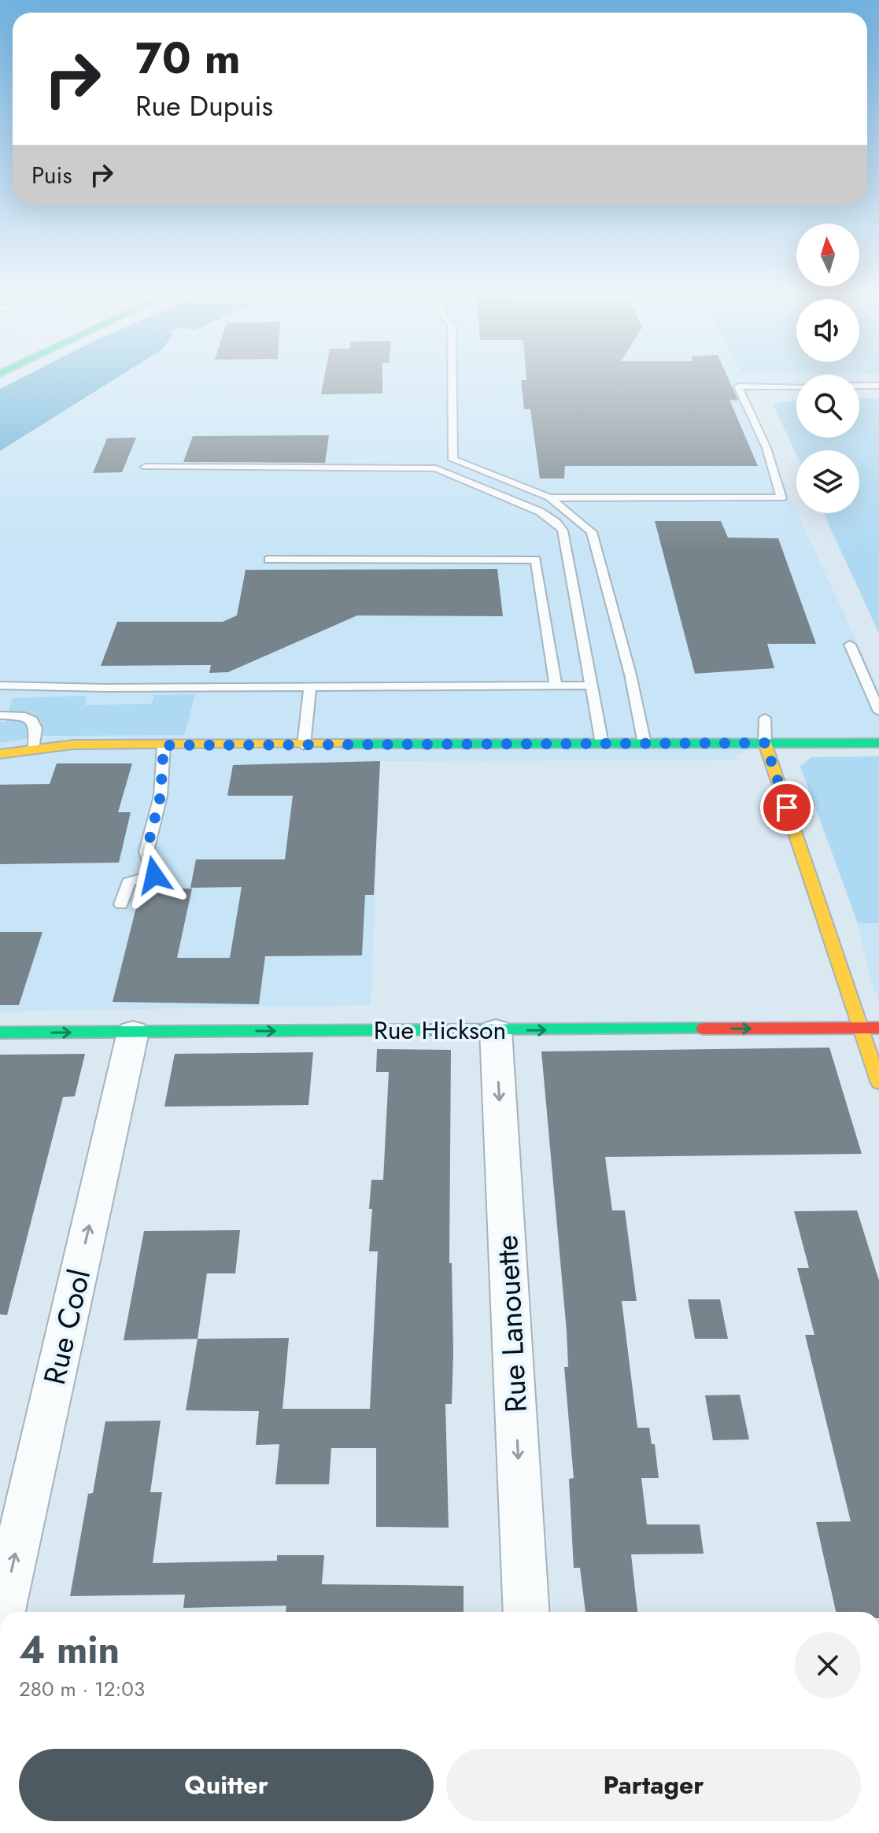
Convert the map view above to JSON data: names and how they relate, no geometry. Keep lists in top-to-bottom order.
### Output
{
  "streets": {
    "main road": ["Rue Hickson"],
    "street": ["Rue Lanouette", "Rue Cool"]
  },
  "crossings": [
    ["Rue Hickson", "Rue Lanouette"],
    ["Rue Hickson", "Rue Cool"]
  ],
  "one_way": ["Rue Hickson", "Rue Lanouette", "Rue Cool"],
  "north": "top",
  "page": {
    "turn": ["70 m", "Rue Dupuis"],
    "then": "Puis",
    "heading": ["4 min", "280 m · 12:03"],
    "buttons": ["Quitter", "Partager"]
  }
}
